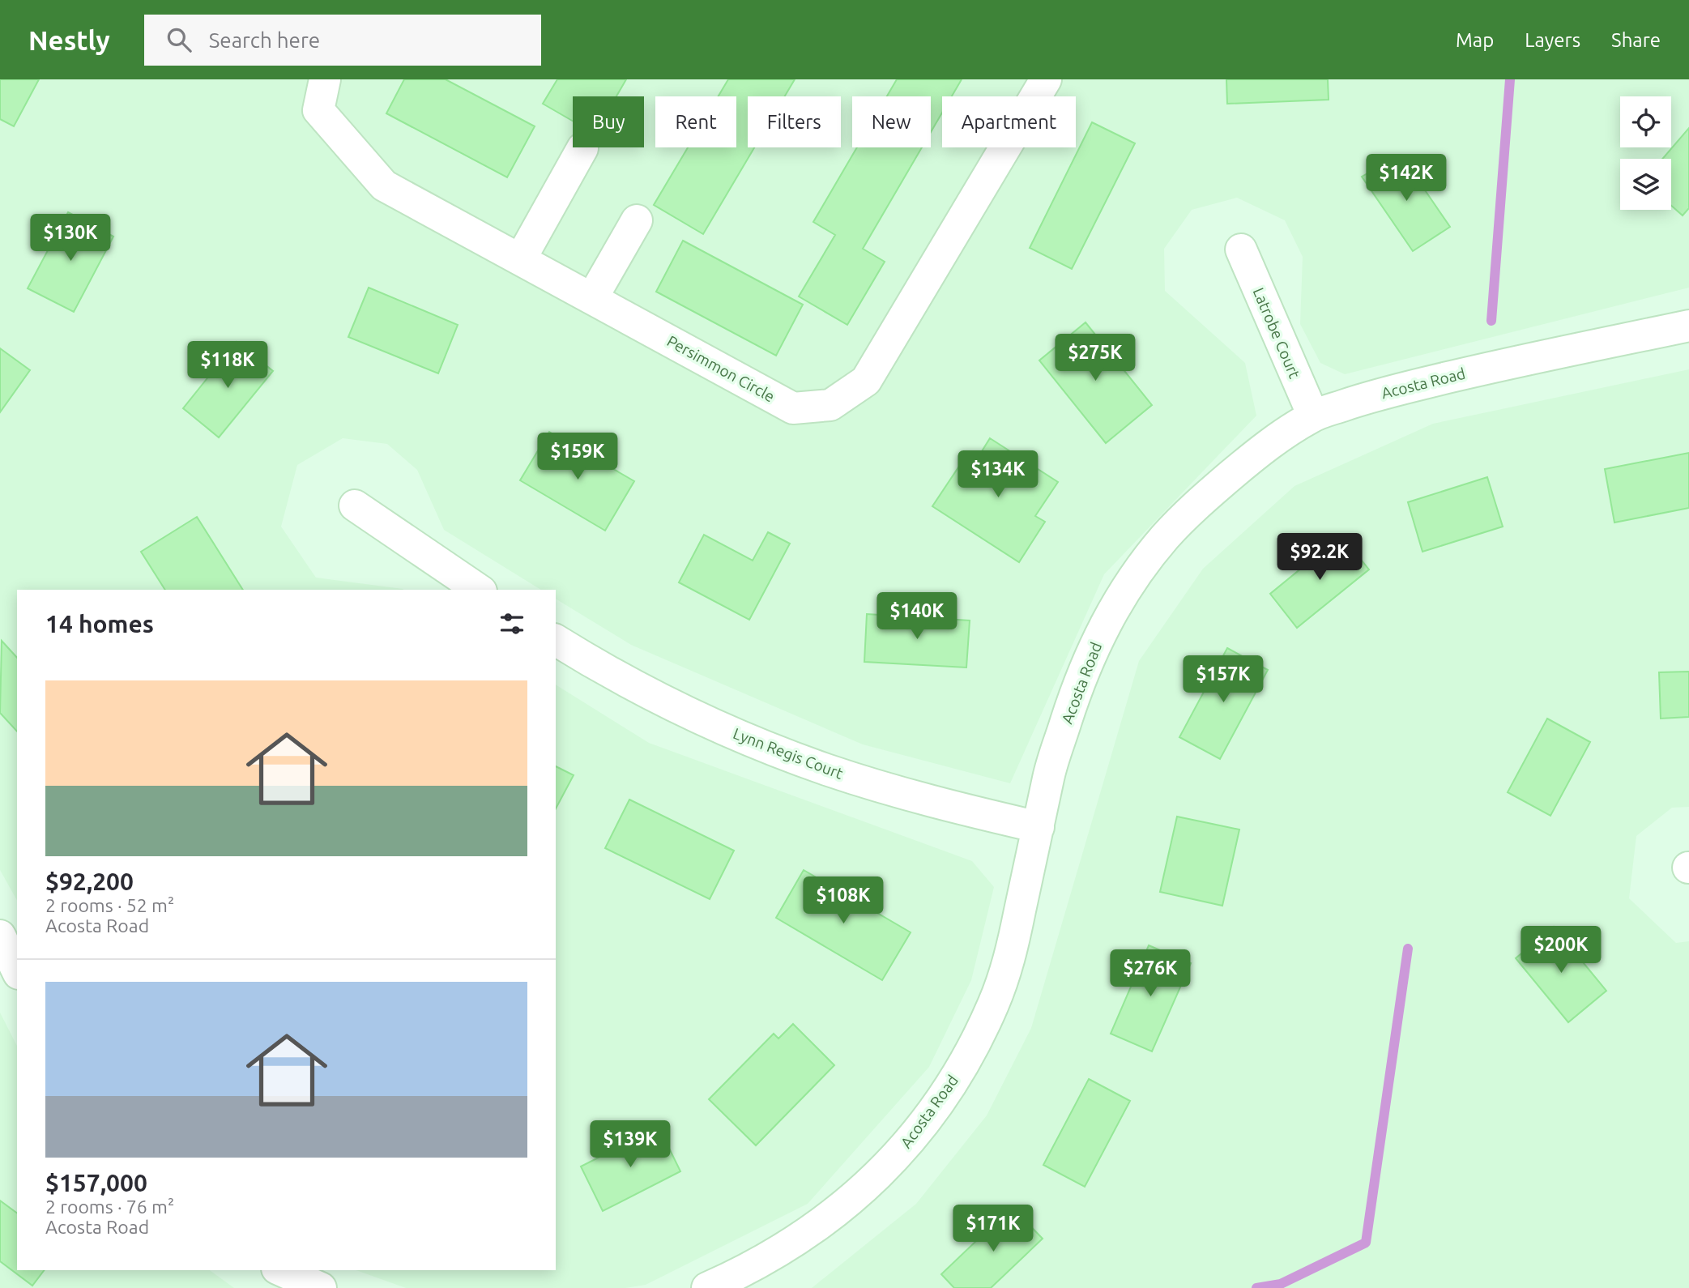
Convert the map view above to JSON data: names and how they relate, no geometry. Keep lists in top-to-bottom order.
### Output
{
  "streets": {
    "street": [
      "Latrobe Court",
      "Persimmon Circle",
      "Acosta Road",
      "Lynn Regis Court"
    ]
  },
  "crossings": [
    ["Latrobe Court", "Acosta Road"],
    ["Acosta Road", "Lynn Regis Court"]
  ],
  "page": {
    "header": "Nestly",
    "search": "Search here",
    "nav": ["Map", "Layers", "Share"],
    "chip": [
      "Buy",
      "Rent",
      "Filters",
      "New",
      "Apartment"
    ],
    "price": [
      "$142K",
      "$130K",
      "$275K",
      "$118K",
      "$159K",
      "$134K",
      "$92.2K",
      "$140K",
      "$157K",
      "$108K",
      "$200K",
      "$276K",
      "$139K",
      "$171K"
    ],
    "heading": "14 homes",
    "list": [
      {
        "name": "$92,200",
        "note": "2 rooms · 52 m² · Acosta Road"
      },
      {
        "name": "$157,000",
        "note": "2 rooms · 76 m² · Acosta Road"
      }
    ]
  }
}
